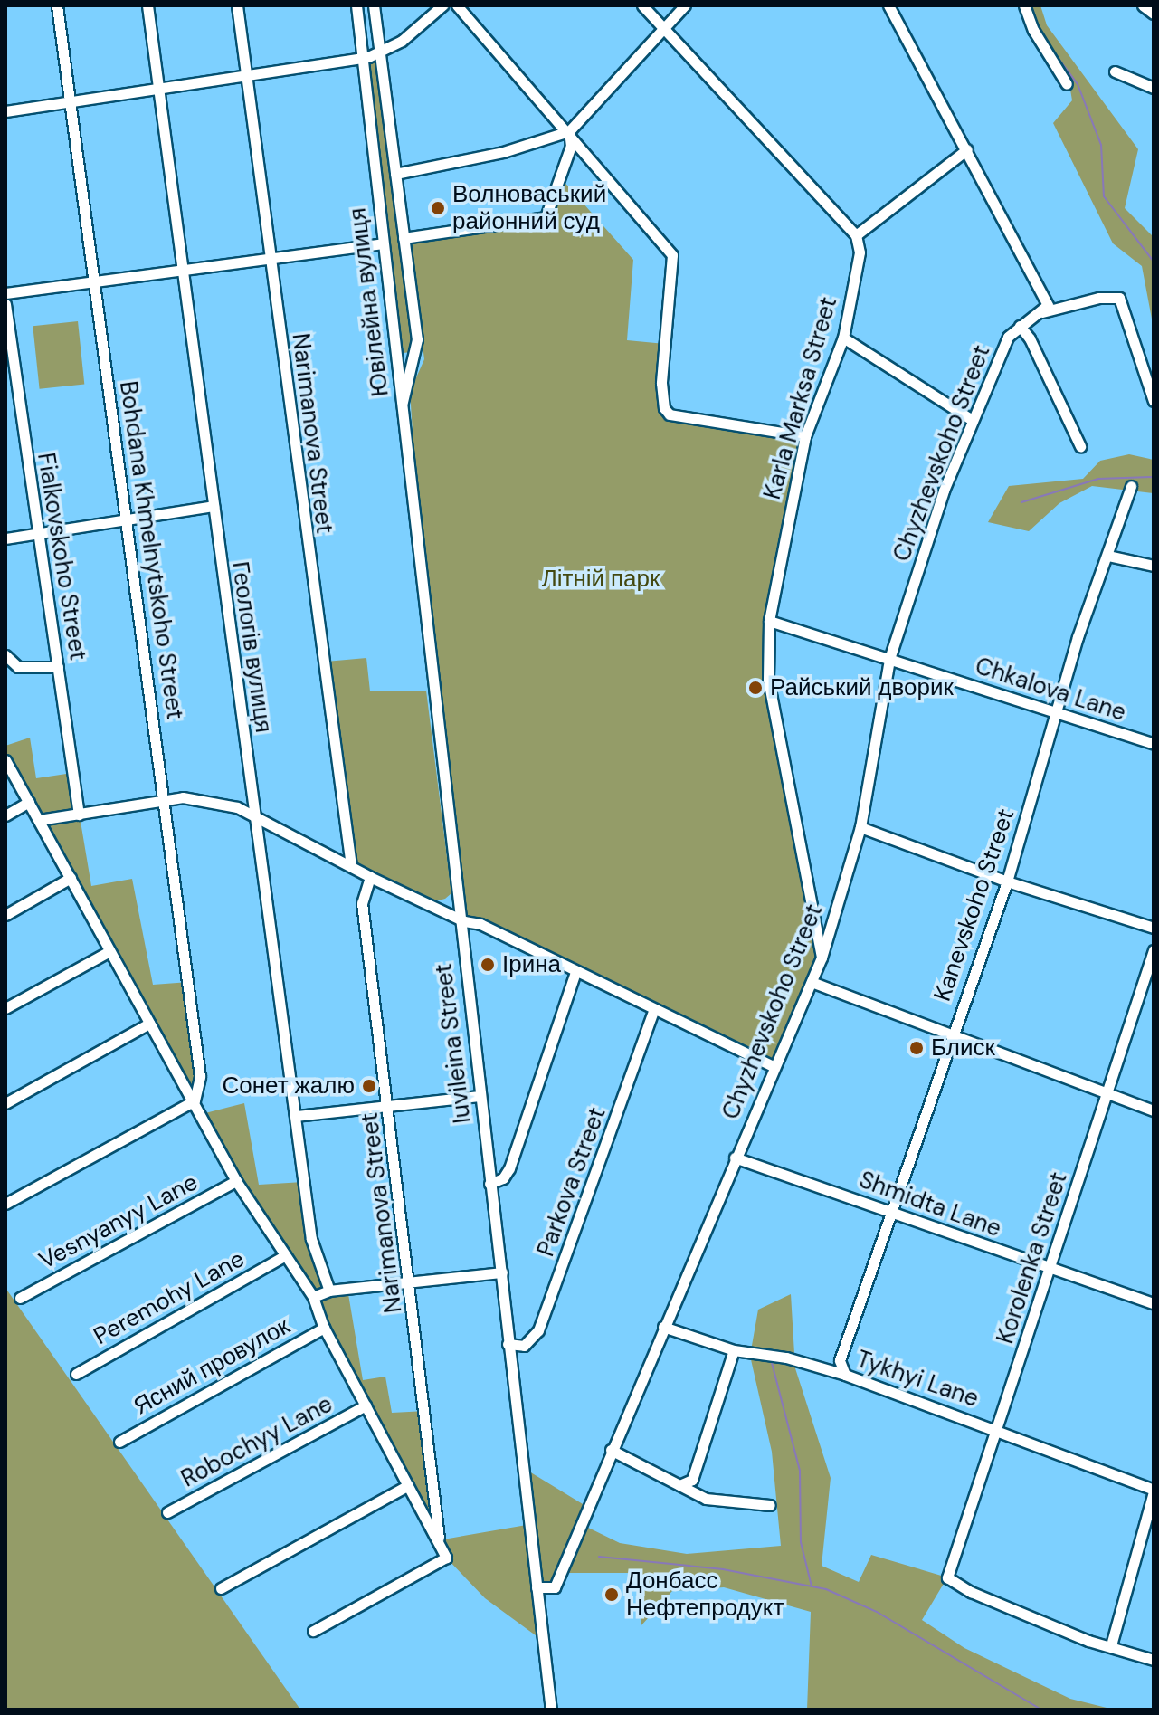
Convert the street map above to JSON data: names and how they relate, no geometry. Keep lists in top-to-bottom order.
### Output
{
  "streets": {
    "street": [
      "Ювілейна вулиця",
      "Karla Marksa Street",
      "Narimanova Street",
      "Chyzhevskoho Street",
      "Bohdana Khmelnytskoho Street",
      "Fialkovskoho Street",
      "Геологів вулиця",
      "Chkalova Lane",
      "Kanevskoho Street",
      "Iuvileina Street",
      "Parkova Street",
      "Shmidta Lane",
      "Vesnyanyy Lane",
      "Korolenka Street",
      "Peremohy Lane",
      "Ясний провулок",
      "Tykhyi Lane",
      "Robochyy Lane"
    ]
  },
  "crossings": [
    ["Ювілейна вулиця", "Iuvileina Street"],
    ["Karla Marksa Street", "Chyzhevskoho Street"],
    ["Karla Marksa Street", "Chkalova Lane"],
    ["Chyzhevskoho Street", "Chkalova Lane"],
    ["Chyzhevskoho Street", "Iuvileina Street"],
    ["Chyzhevskoho Street", "Shmidta Lane"],
    ["Chyzhevskoho Street", "Tykhyi Lane"],
    ["Chkalova Lane", "Kanevskoho Street"],
    ["Kanevskoho Street", "Shmidta Lane"],
    ["Kanevskoho Street", "Tykhyi Lane"],
    ["Iuvileina Street", "Parkova Street"],
    ["Shmidta Lane", "Korolenka Street"],
    ["Korolenka Street", "Tykhyi Lane"]
  ],
  "parks": ["Літній парк"],
  "places": [
    "Волноваський районний суд",
    "Райський дворик",
    "Ірина",
    "Блиск",
    "Сонет жалю",
    "Донбасс Нефтепродукт"
  ]
}
